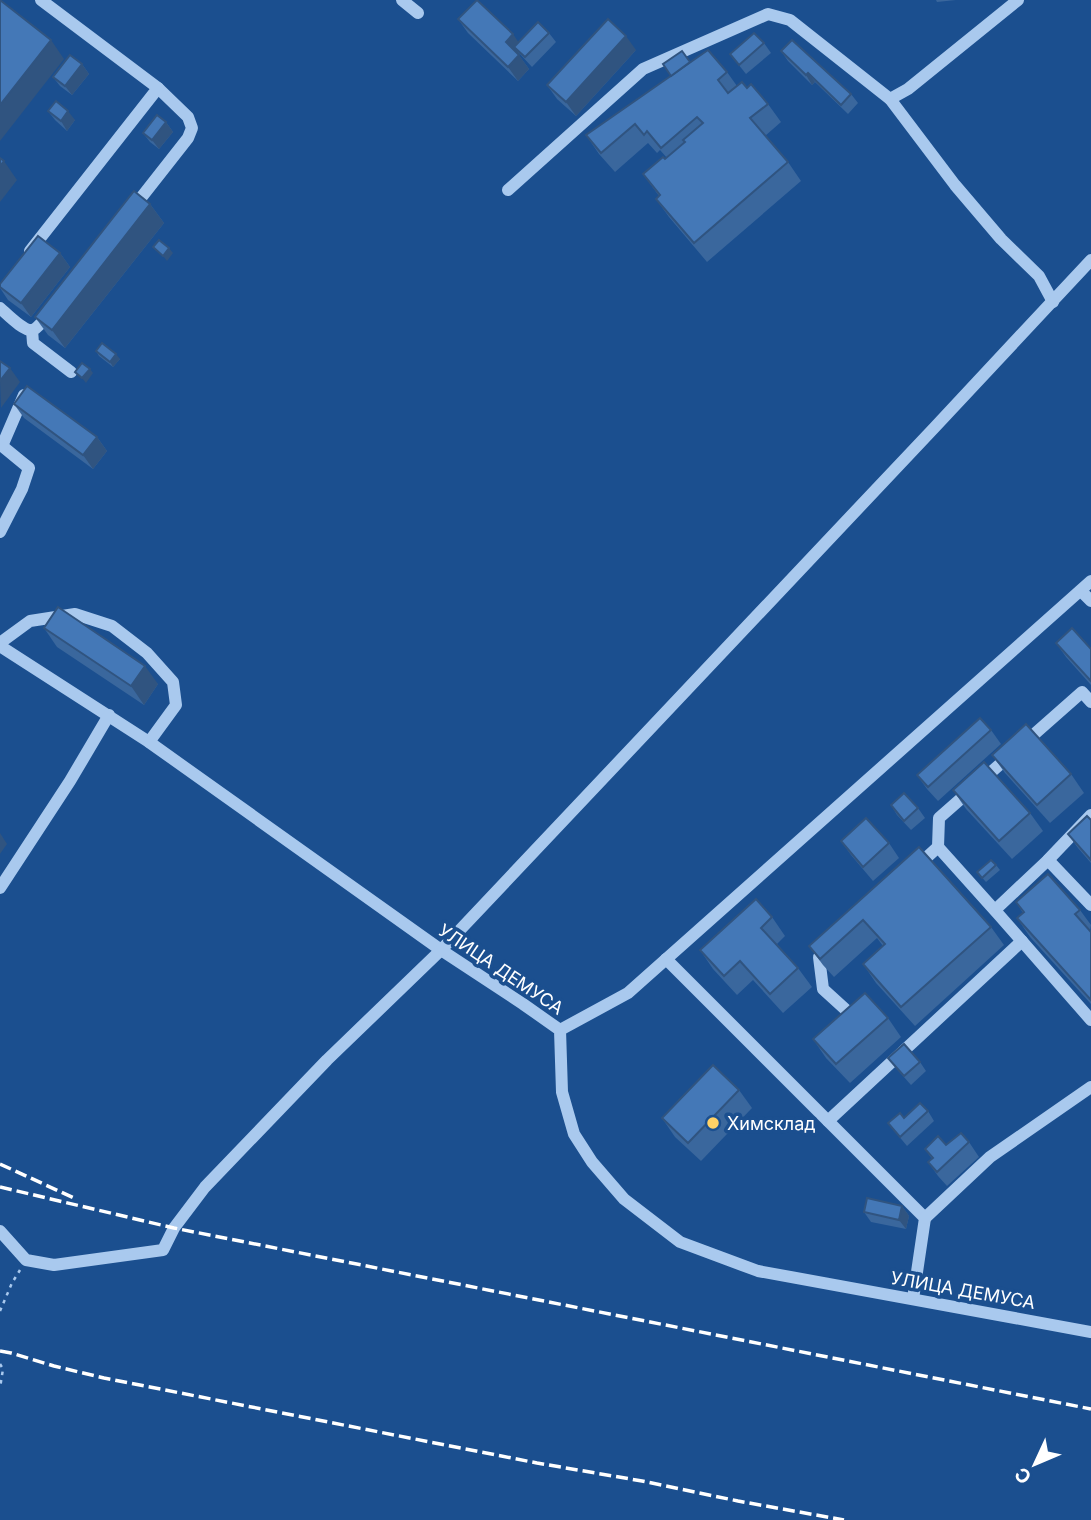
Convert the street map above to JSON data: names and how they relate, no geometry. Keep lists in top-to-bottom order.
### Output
{
  "streets": {
    "street": ["УЛИЦА ДЕМУСА"]
  },
  "places": ["Химсклад"],
  "north": "bottom left"
}
